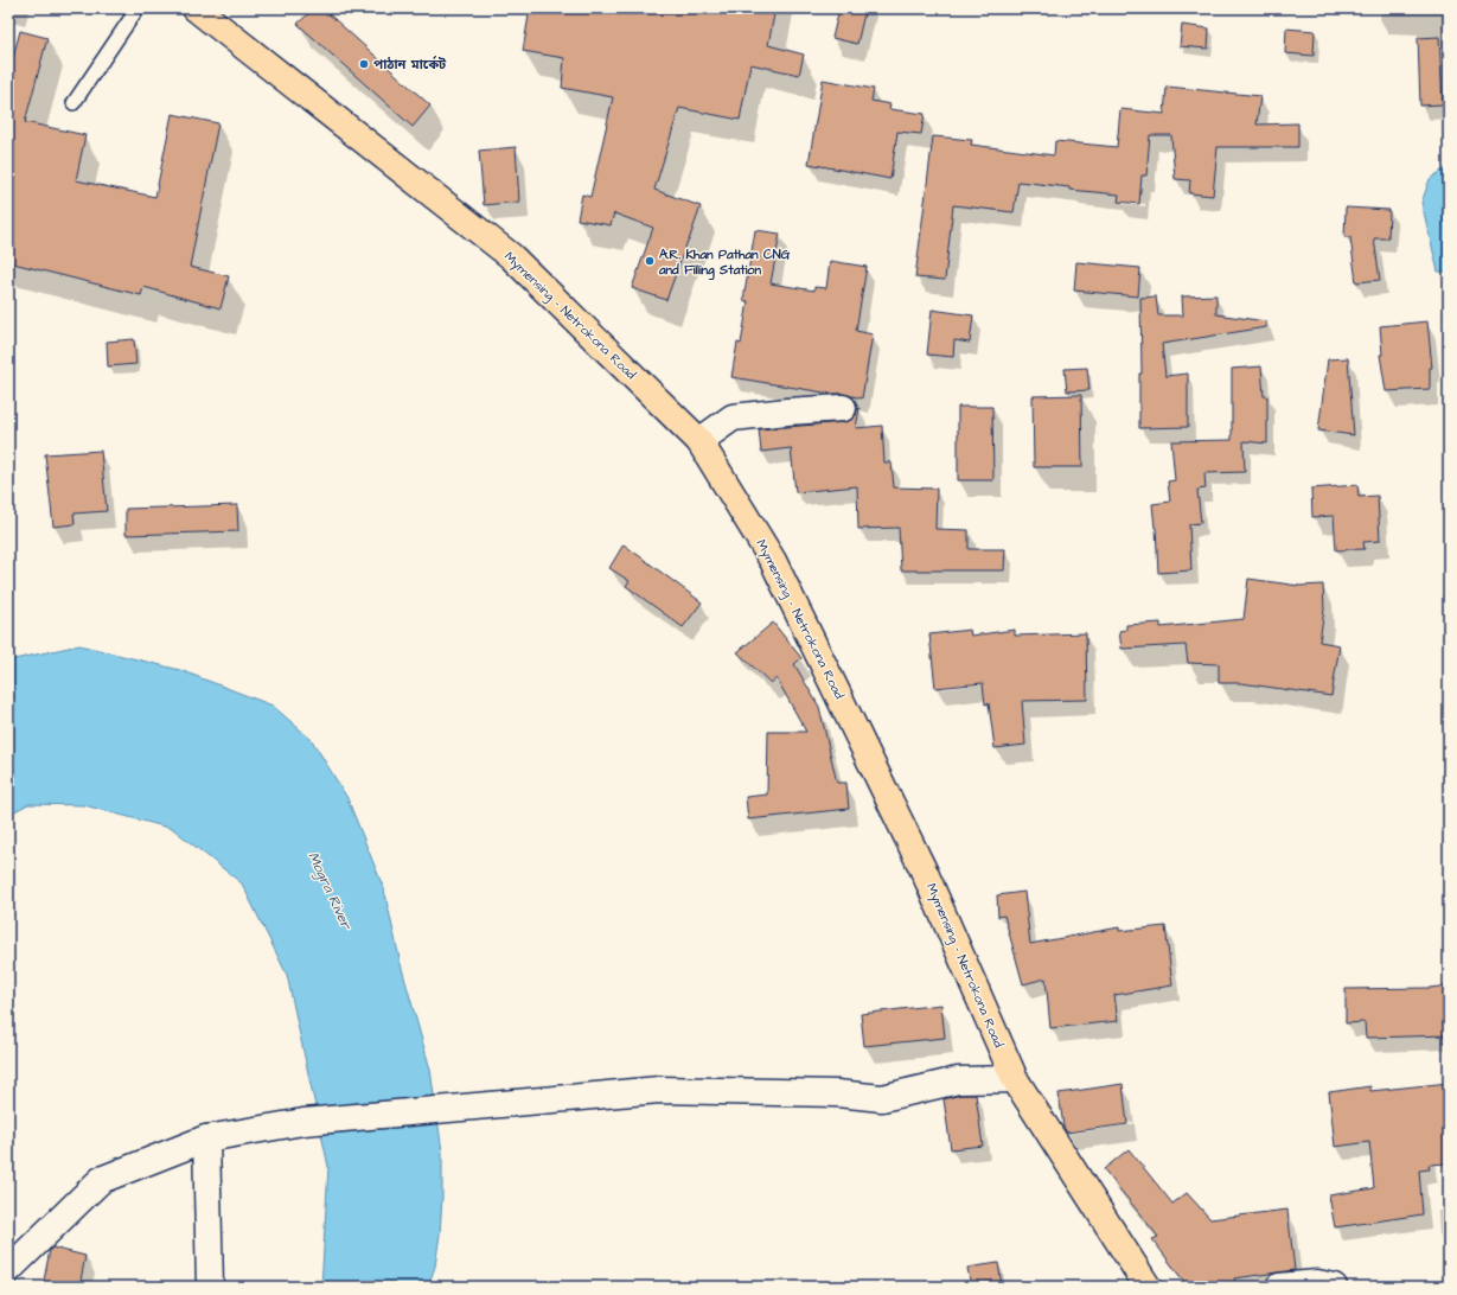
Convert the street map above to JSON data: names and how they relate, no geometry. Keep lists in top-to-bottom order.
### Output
{
  "streets": {
    "main road": ["Mymensing - Netrokona Road"]
  },
  "water": ["Mogra River"],
  "places": ["পাঠান মার্কেট", "A.R. Khan Pathan CNG and Filling Station"]
}
